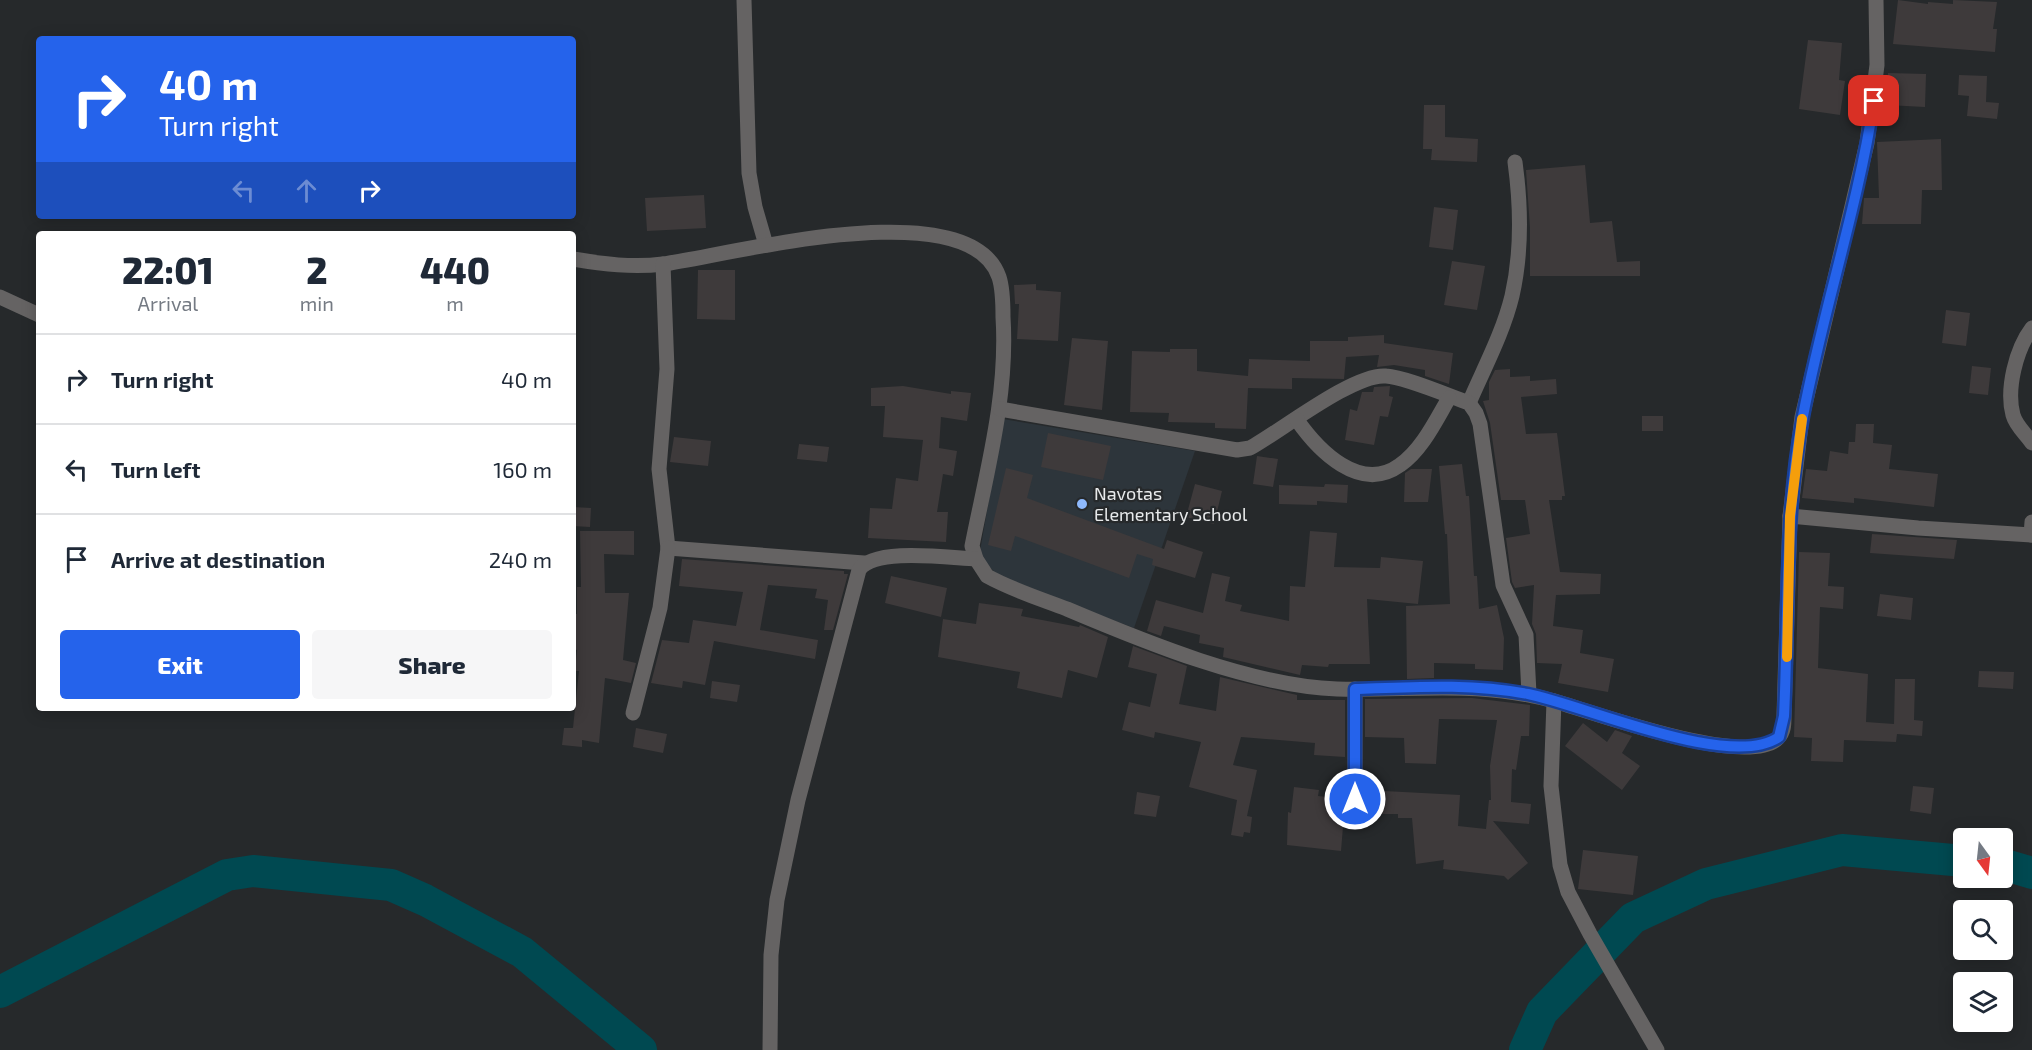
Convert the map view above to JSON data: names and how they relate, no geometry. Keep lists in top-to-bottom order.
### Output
{
  "places": ["Navotas Elementary School"],
  "north": "bottom",
  "page": {
    "turn": ["40 m", "Turn right"],
    "eta": [
      "22:01",
      "Arrival",
      "2",
      "min",
      "440",
      "m"
    ],
    "list": [
      {
        "name": "Turn right",
        "value": "40 m"
      },
      {
        "name": "Turn left",
        "value": "160 m"
      },
      {
        "name": "Arrive at destination",
        "value": "240 m"
      }
    ],
    "buttons": ["Exit", "Share"]
  }
}
